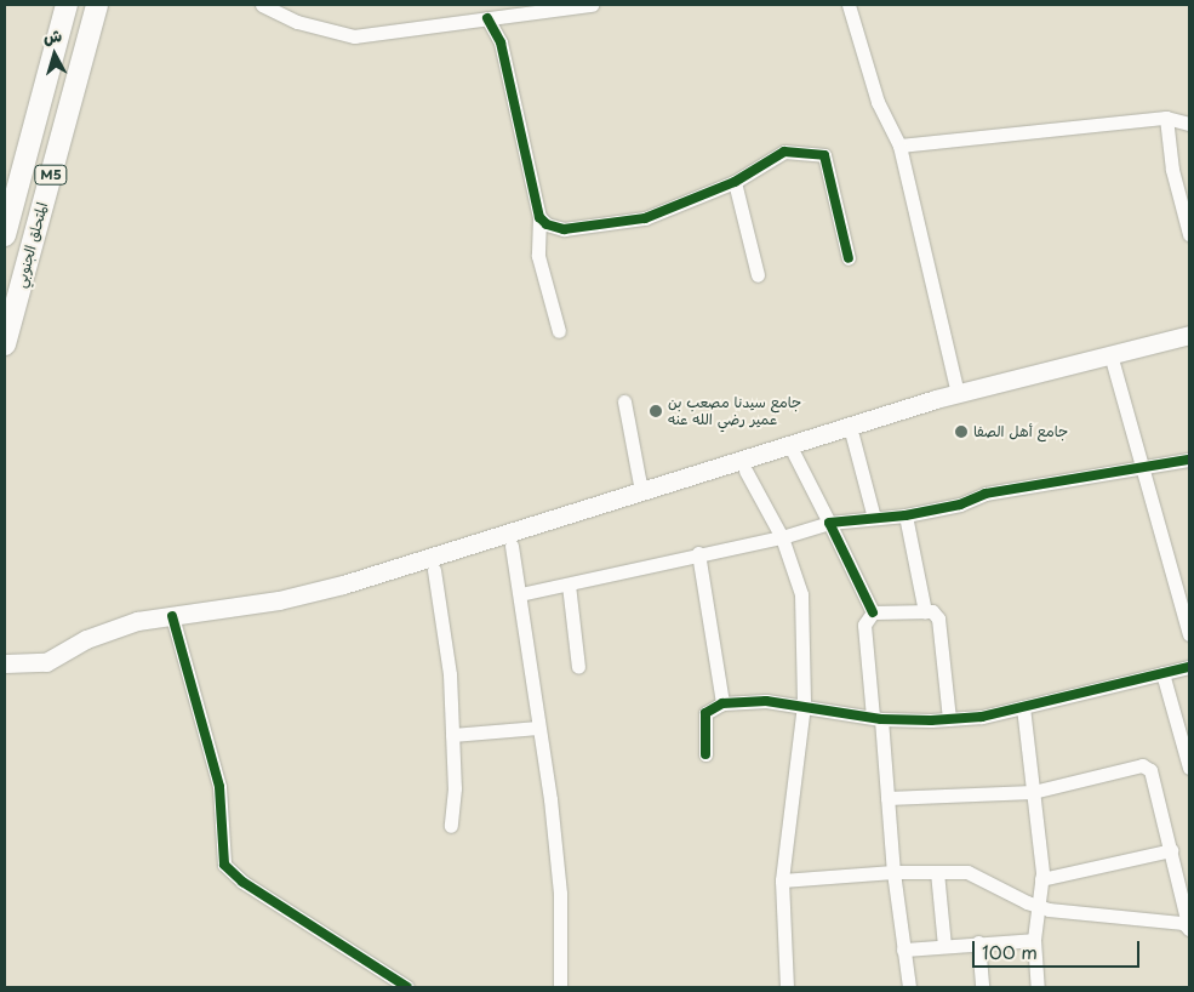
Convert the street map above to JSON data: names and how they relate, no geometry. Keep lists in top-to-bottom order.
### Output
{
  "streets": {
    "highway": ["M5", "المتحلق الجنوبي"]
  },
  "places": ["جامع سيدنا مصعب بن عمير رضي الله عنه", "جامع أهل الصفا"],
  "scale_bar": "100 m",
  "north": "top"
}
